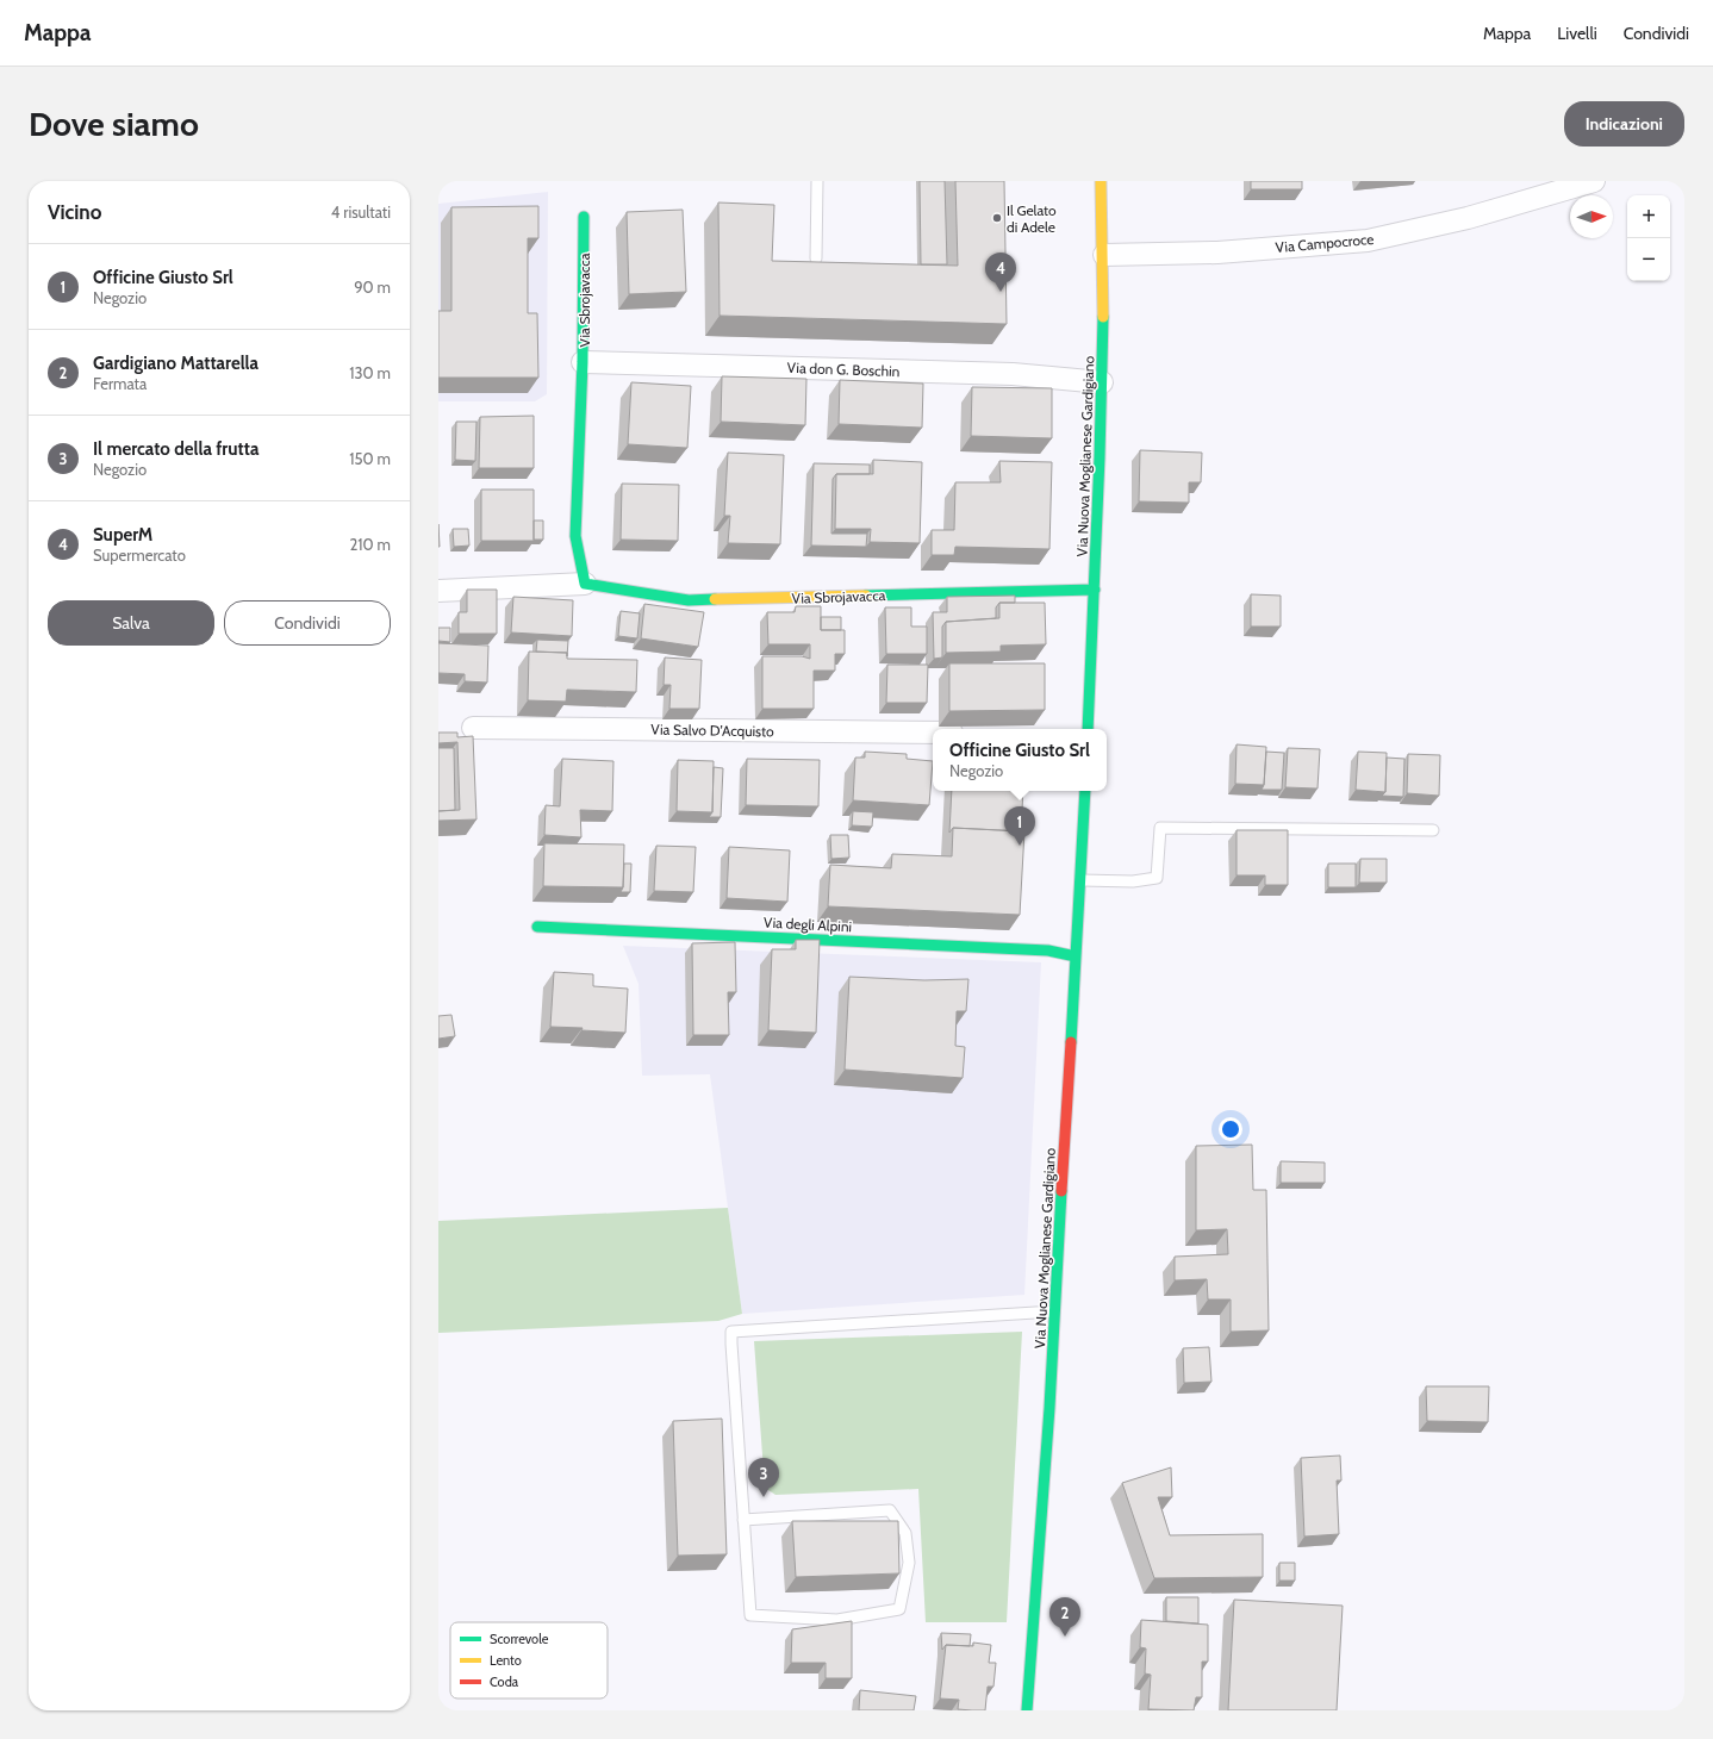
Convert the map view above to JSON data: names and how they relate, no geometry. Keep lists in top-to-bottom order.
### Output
{
  "streets": {
    "main road": ["Via Sbrojavacca", "Via Nuova Moglianese Gardigiano", "Via degli Alpini"],
    "street": ["Via Campocroce", "Via don G. Boschin", "Via Salvo D'Acquisto"]
  },
  "crossings": [
    ["Via Campocroce", "Via Nuova Moglianese Gardigiano"],
    ["Via Sbrojavacca", "Via don G. Boschin"],
    ["Via Sbrojavacca", "Via Nuova Moglianese Gardigiano"],
    ["Via don G. Boschin", "Via Nuova Moglianese Gardigiano"],
    ["Via Nuova Moglianese Gardigiano", "Via degli Alpini"]
  ],
  "places": ["Il Gelato di Adele"],
  "legend": ["Scorrevole", "Lento", "Coda"],
  "north": "right",
  "page": {
    "header": "Mappa",
    "nav": ["Mappa", "Livelli", "Condividi"],
    "buttons": [
      "Indicazioni",
      ["Salva", "Condividi"]
    ],
    "title": "Dove siamo",
    "heading": ["Vicino", "4 risultati"],
    "map_buttons": ["+", "−"],
    "list": [
      {
        "mark": "1",
        "name": "Officine Giusto Srl",
        "note": "Negozio",
        "value": "90 m"
      },
      {
        "mark": "2",
        "name": "Gardigiano Mattarella",
        "note": "Fermata",
        "value": "130 m"
      },
      {
        "mark": "3",
        "name": "Il mercato della frutta",
        "note": "Negozio",
        "value": "150 m"
      },
      {
        "mark": "4",
        "name": "SuperM",
        "note": "Supermercato",
        "value": "210 m"
      }
    ],
    "pins": [
      "4",
      "1",
      "3",
      "2"
    ],
    "popup": ["Officine Giusto Srl", "Negozio"]
  }
}
